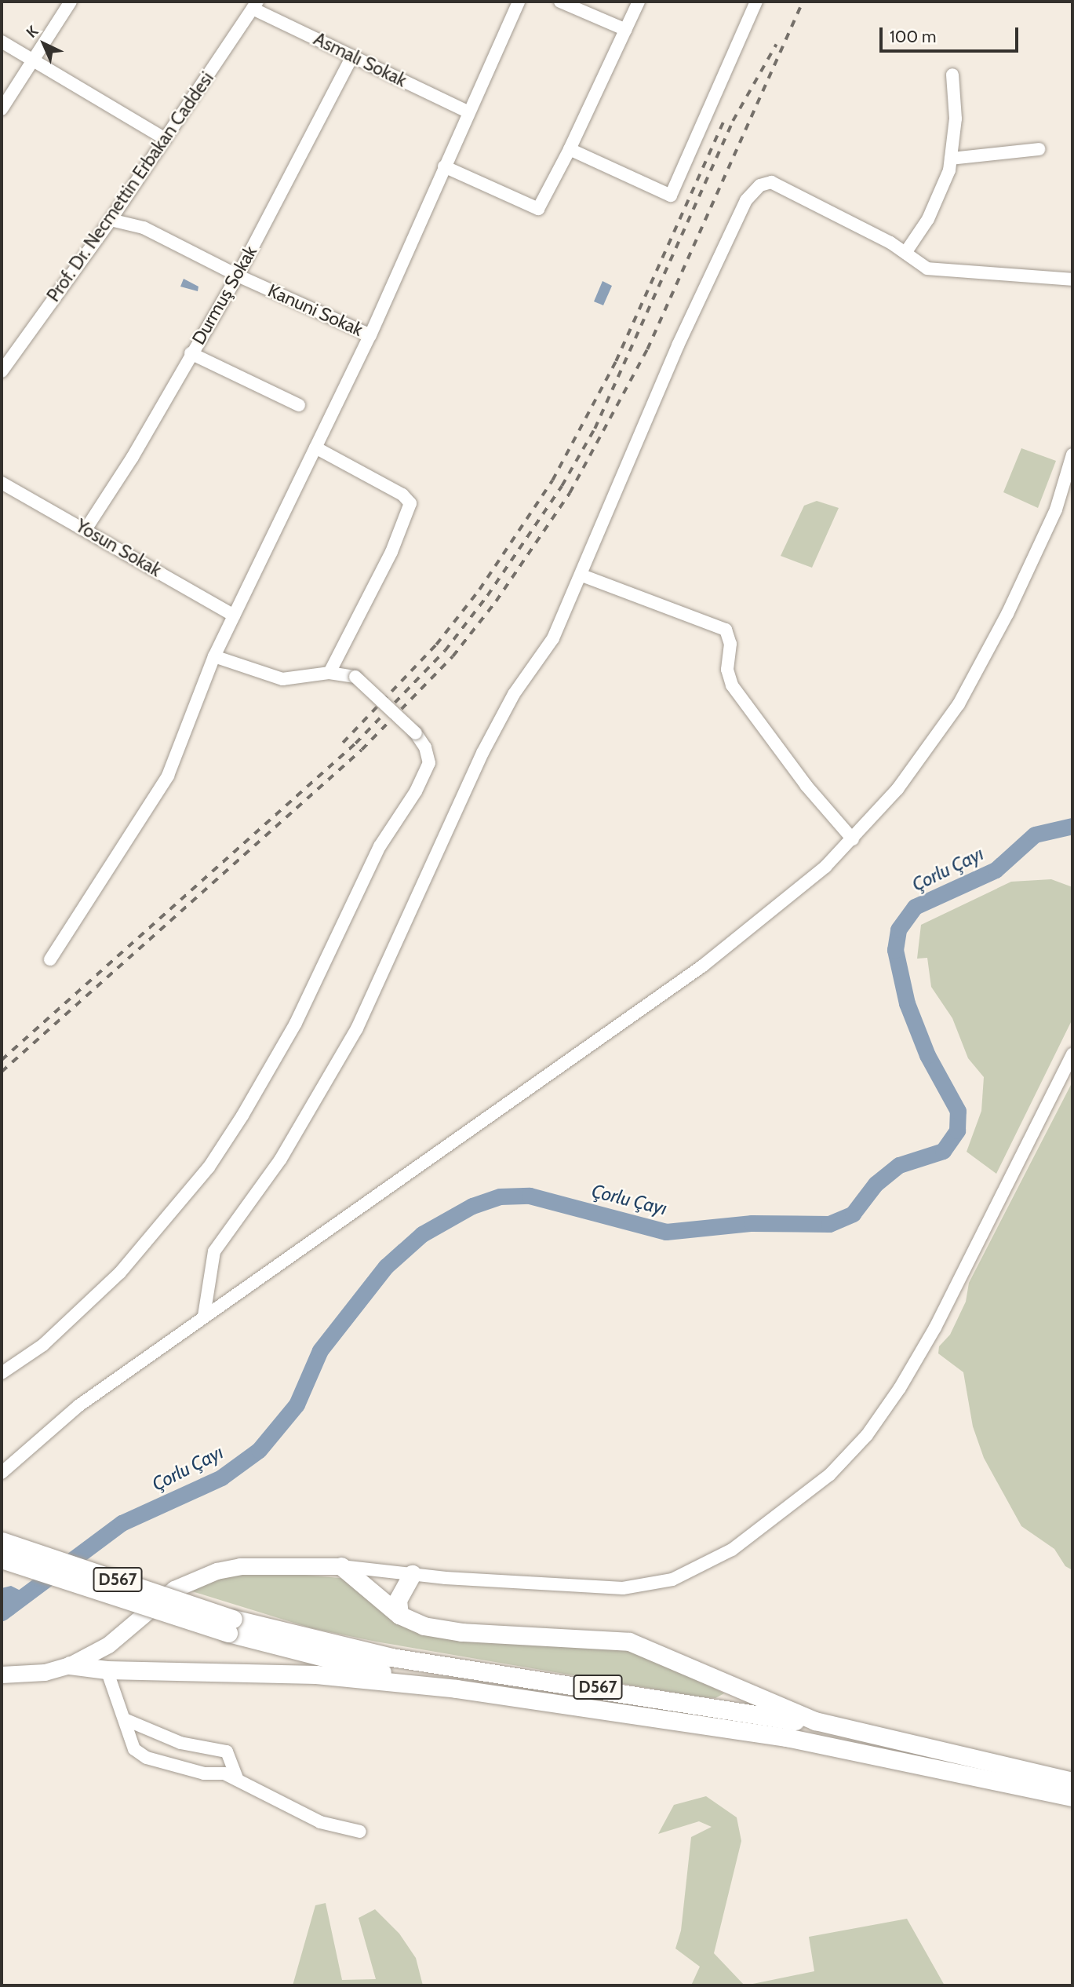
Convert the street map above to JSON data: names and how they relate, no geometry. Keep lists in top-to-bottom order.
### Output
{
  "streets": {
    "highway": ["D567"],
    "street": [
      "Asmalı Sokak",
      "Prof. Dr. Necmettin Erbakan Caddesi",
      "Durmuş Sokak",
      "Kanuni Sokak",
      "Yosun Sokak"
    ]
  },
  "crossings": [
    ["Asmalı Sokak", "Prof. Dr. Necmettin Erbakan Caddesi"],
    ["Asmalı Sokak", "Durmuş Sokak"],
    ["Prof. Dr. Necmettin Erbakan Caddesi", "Kanuni Sokak"],
    ["Durmuş Sokak", "Kanuni Sokak"],
    ["Durmuş Sokak", "Yosun Sokak"]
  ],
  "water": ["Çorlu Çayı"],
  "scale_bar": "100 m",
  "north": "top left"
}
